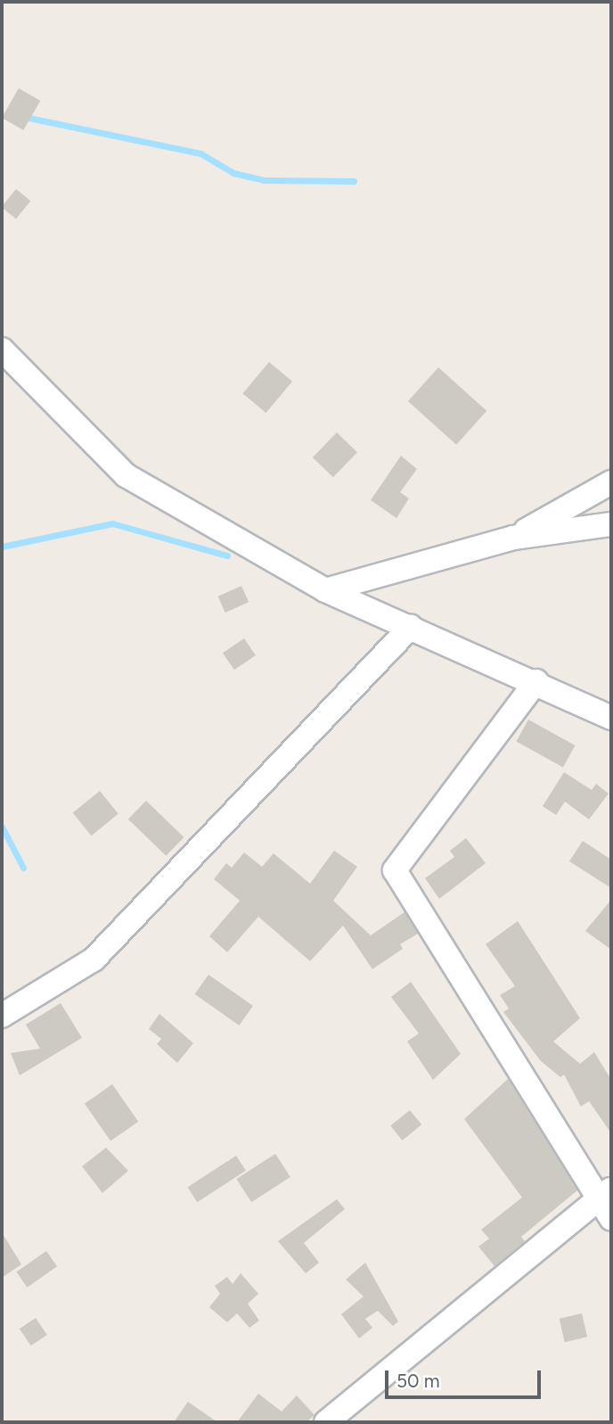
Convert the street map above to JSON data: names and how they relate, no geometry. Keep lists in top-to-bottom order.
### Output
{
  "scale_bar": "50 m"
}
